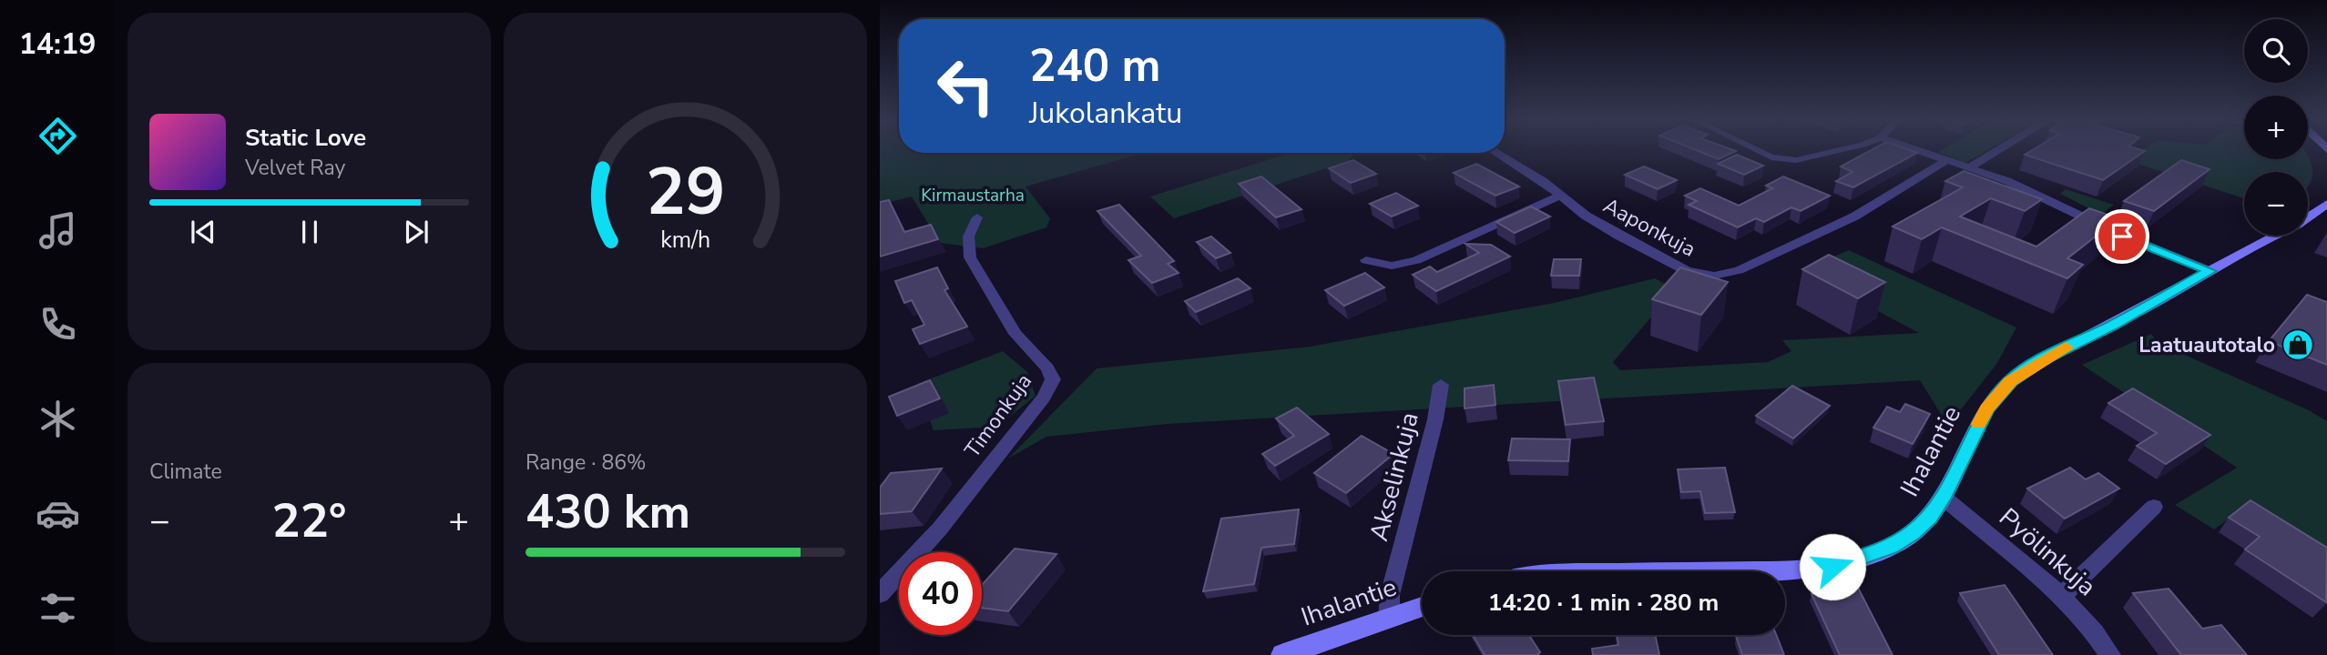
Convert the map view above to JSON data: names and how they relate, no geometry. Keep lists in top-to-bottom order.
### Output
{
  "streets": {
    "street": [
      "Aaponkuja",
      "Timonkuja",
      "Ihalantie",
      "Akselinkuja",
      "Pyölinkuja"
    ]
  },
  "crossings": [
    ["Ihalantie", "Akselinkuja"],
    ["Ihalantie", "Pyölinkuja"]
  ],
  "parks": ["Kirmaustarha"],
  "places": {
    "shop": ["Laatuautotalo"]
  },
  "page": {
    "tabs": "14:19",
    "map_buttons": ["+", "−"],
    "turn": ["240 m", "Jukolankatu"],
    "song": ["Static Love", "Velvet Ray"],
    "tile": [
      "Climate",
      ["Range · 86%", "430 km"]
    ],
    "heat": ["−", "22°", "+"],
    "limit": "40",
    "trip": "14:20 · 1 min · 280 m",
    "gauge": ["29", "km/h"]
  }
}
